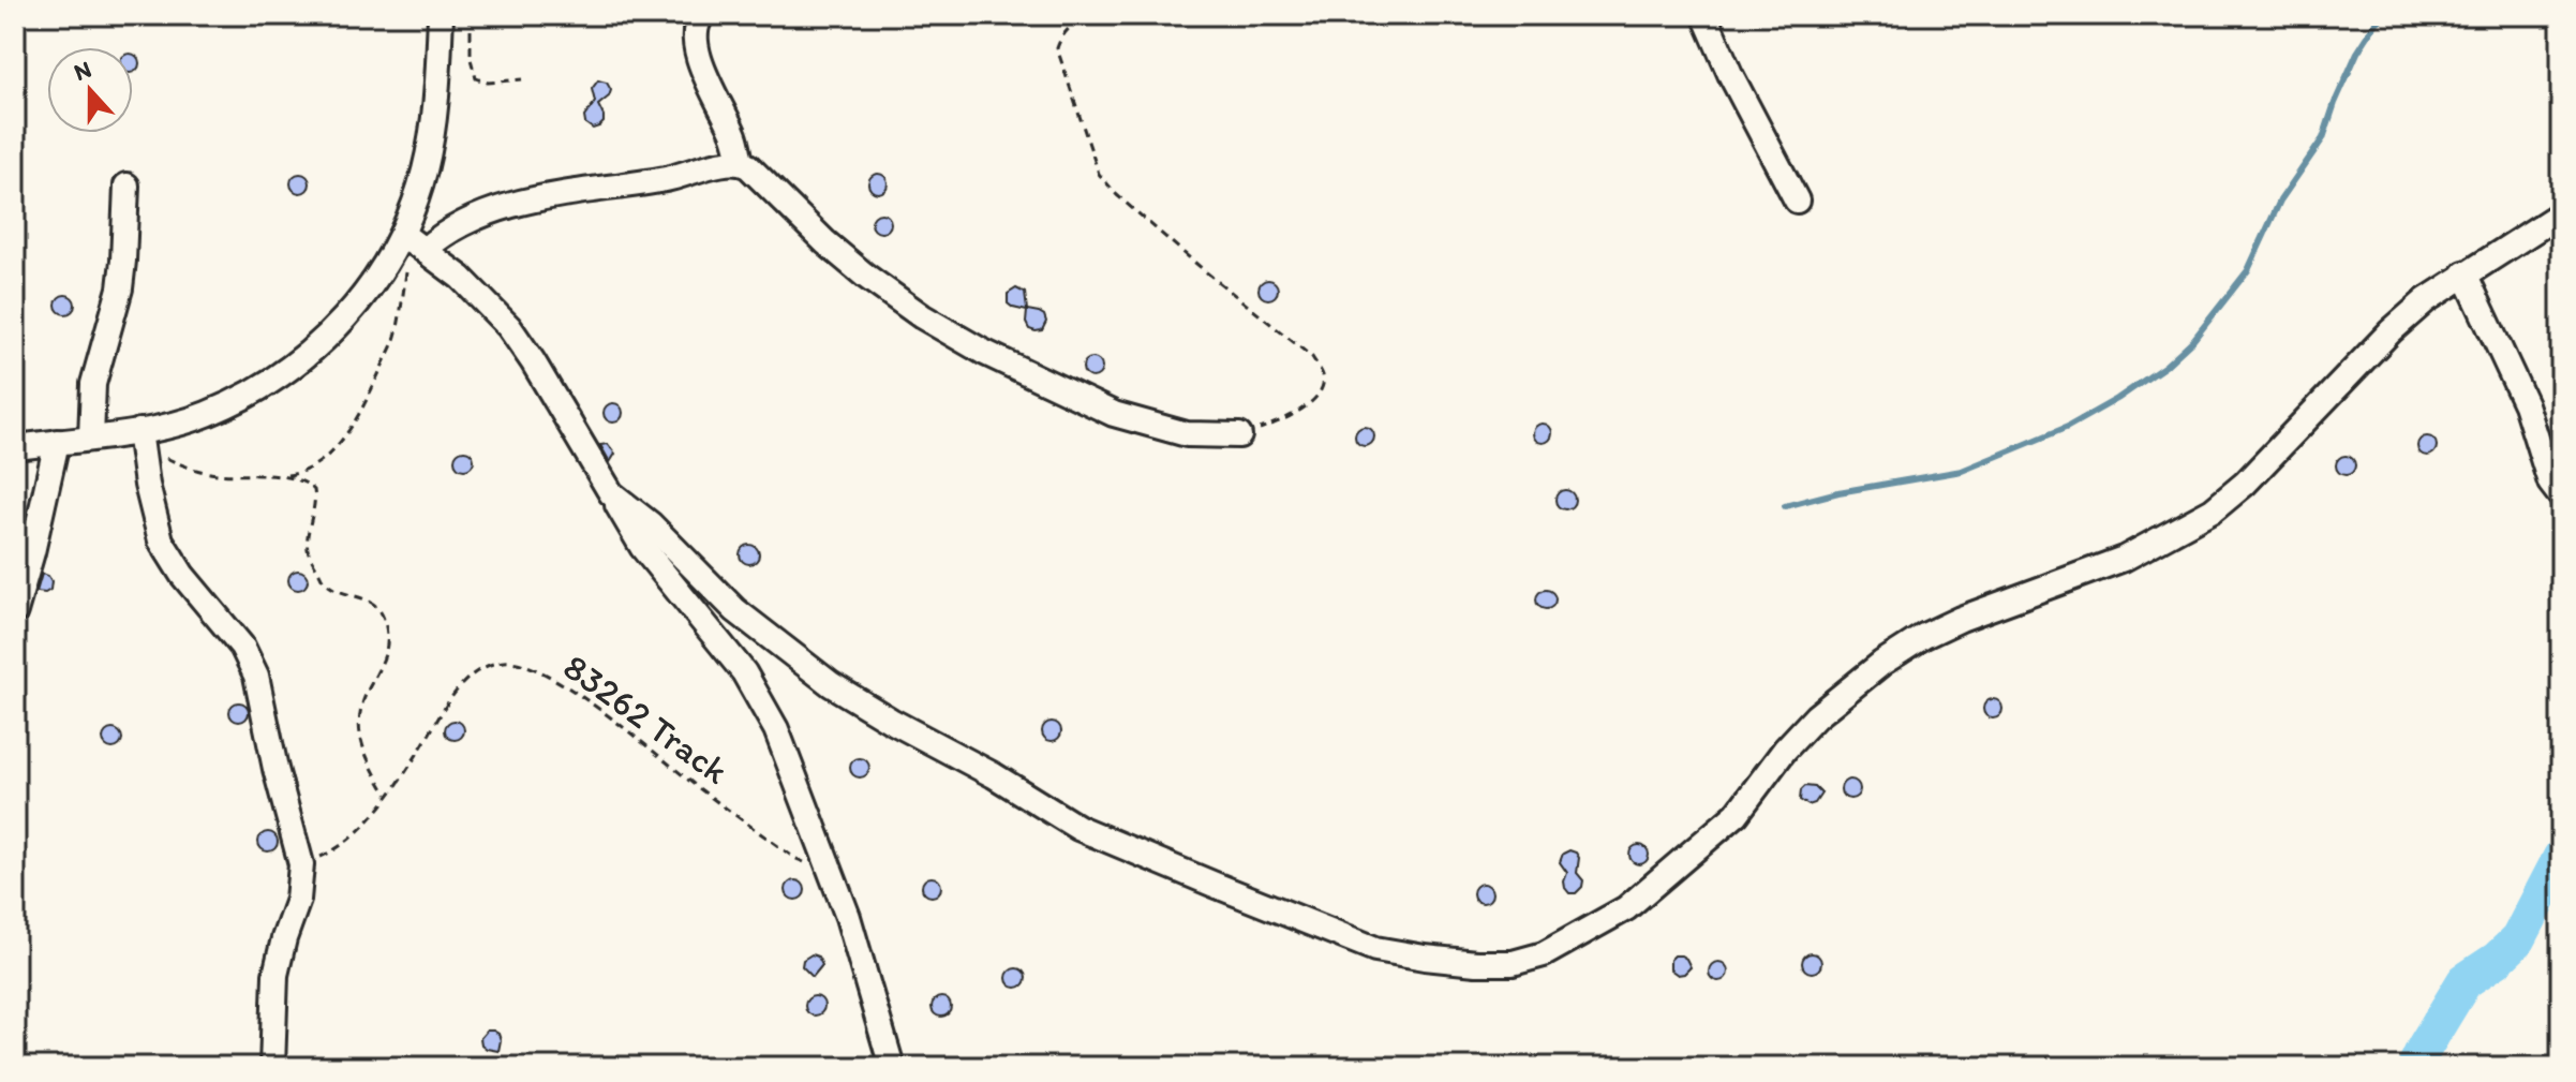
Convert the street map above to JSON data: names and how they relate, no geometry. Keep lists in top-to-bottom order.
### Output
{
  "streets": {
    "path": ["83262 Track"]
  },
  "north": "top"
}
